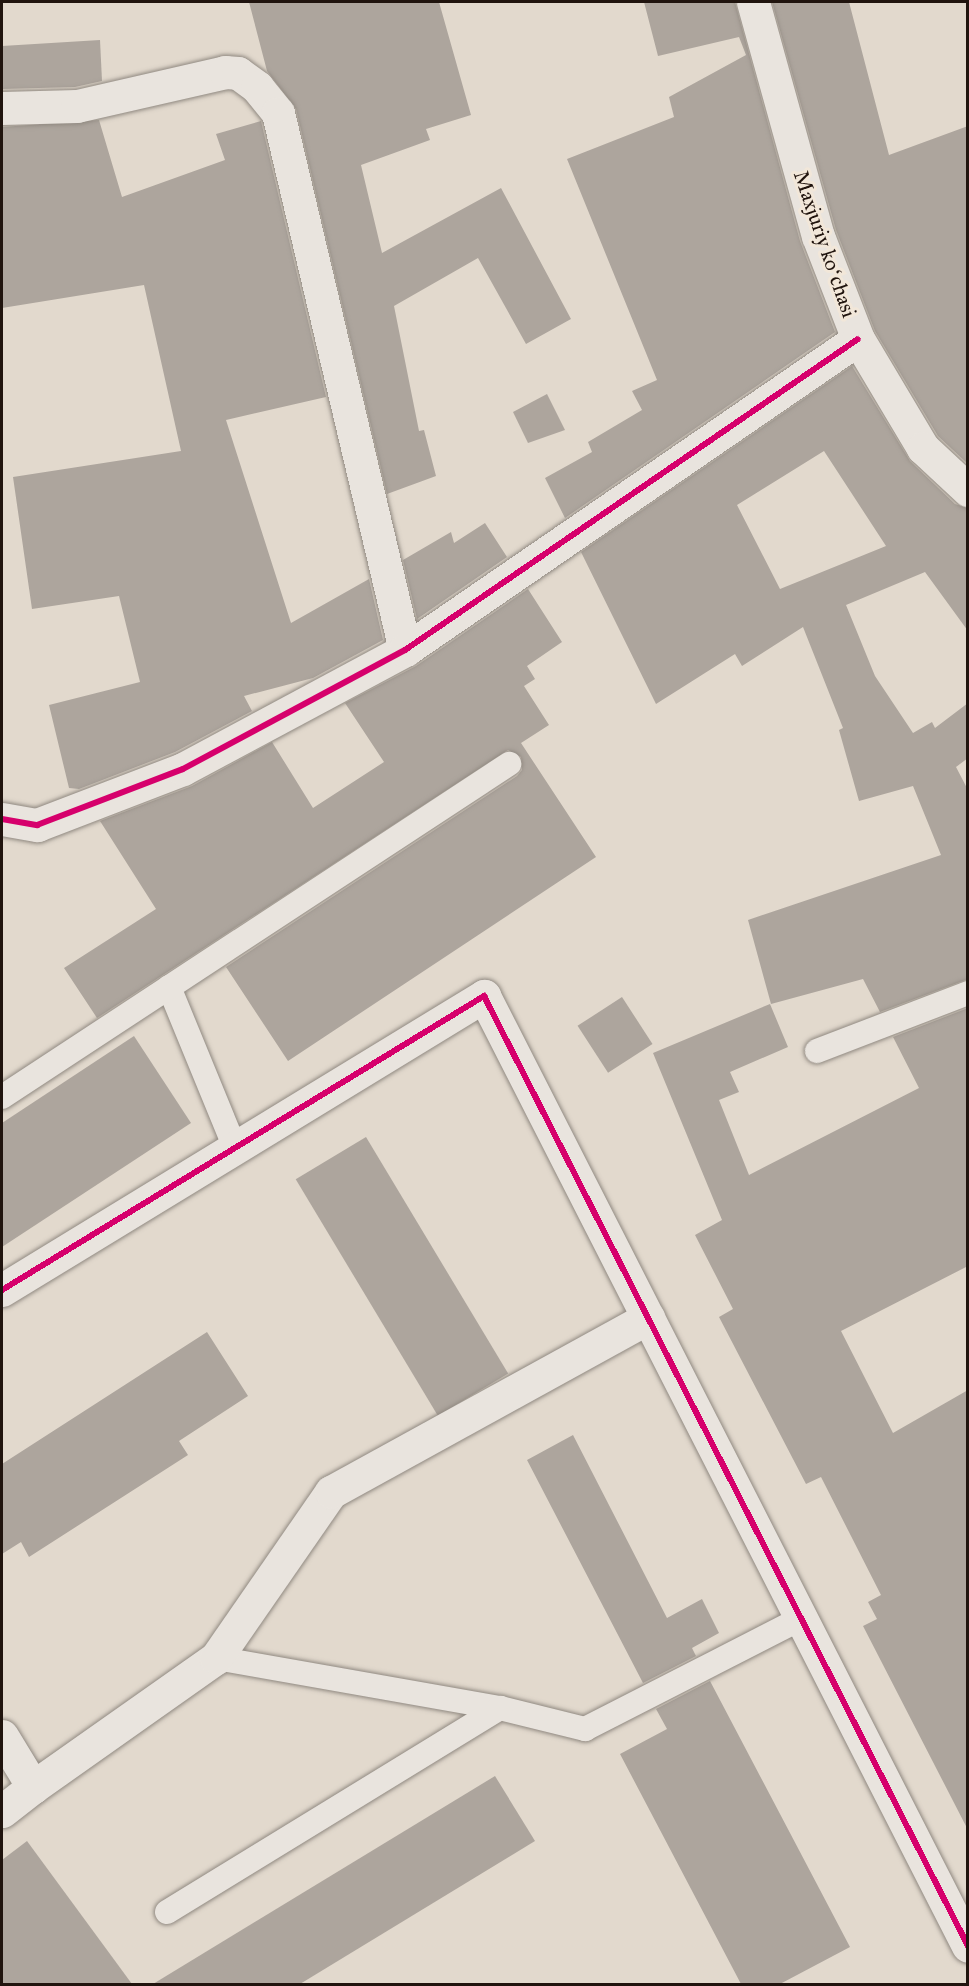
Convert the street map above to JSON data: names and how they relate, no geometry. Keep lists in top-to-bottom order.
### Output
{
  "streets": {
    "street": ["Maxjuriy koʻchasi"]
  }
}
